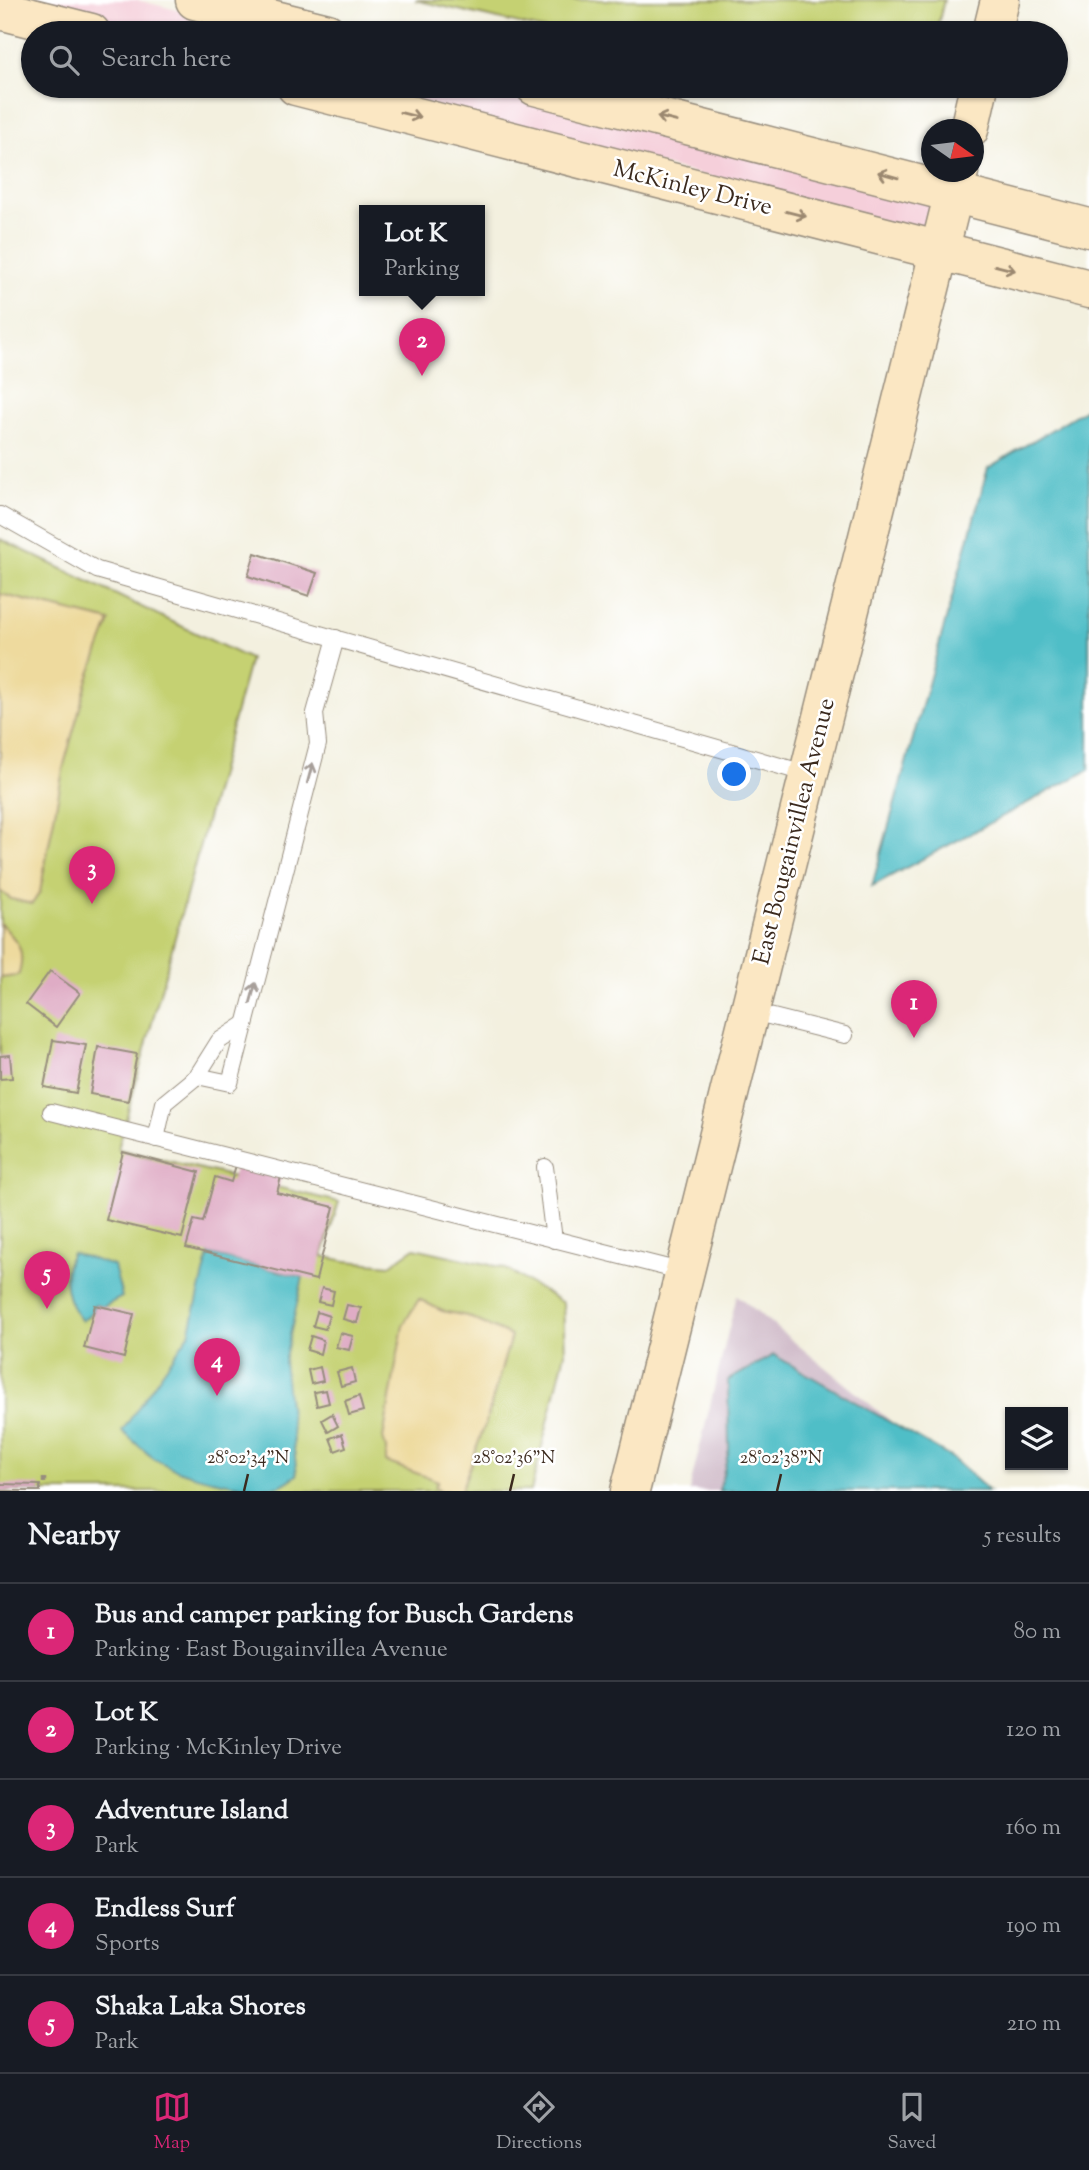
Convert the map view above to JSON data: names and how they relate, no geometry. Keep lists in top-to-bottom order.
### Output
{
  "streets": {
    "main road": ["McKinley Drive", "East Bougainvillea Avenue"]
  },
  "crossings": [
    ["McKinley Drive", "East Bougainvillea Avenue"]
  ],
  "north": "right",
  "page": {
    "search": "Search here",
    "popup": ["Lot K", "Parking"],
    "pins": [
      "2",
      "3",
      "1",
      "5",
      "4"
    ],
    "heading": ["Nearby", "5 results"],
    "list": [
      {
        "mark": "1",
        "name": "Bus and camper parking for Busch Gardens",
        "note": "Parking · East Bougainvillea Avenue",
        "value": "80 m"
      },
      {
        "mark": "2",
        "name": "Lot K",
        "note": "Parking · McKinley Drive",
        "value": "120 m"
      },
      {
        "mark": "3",
        "name": "Adventure Island",
        "note": "Park",
        "value": "160 m"
      },
      {
        "mark": "4",
        "name": "Endless Surf",
        "note": "Sports",
        "value": "190 m"
      },
      {
        "mark": "5",
        "name": "Shaka Laka Shores",
        "note": "Park",
        "value": "210 m"
      }
    ],
    "nav": ["Map", "Directions", "Saved"]
  },
  "coordinates": ["28°02'34\"N", "28°02'36\"N", "28°02'38\"N"]
}
